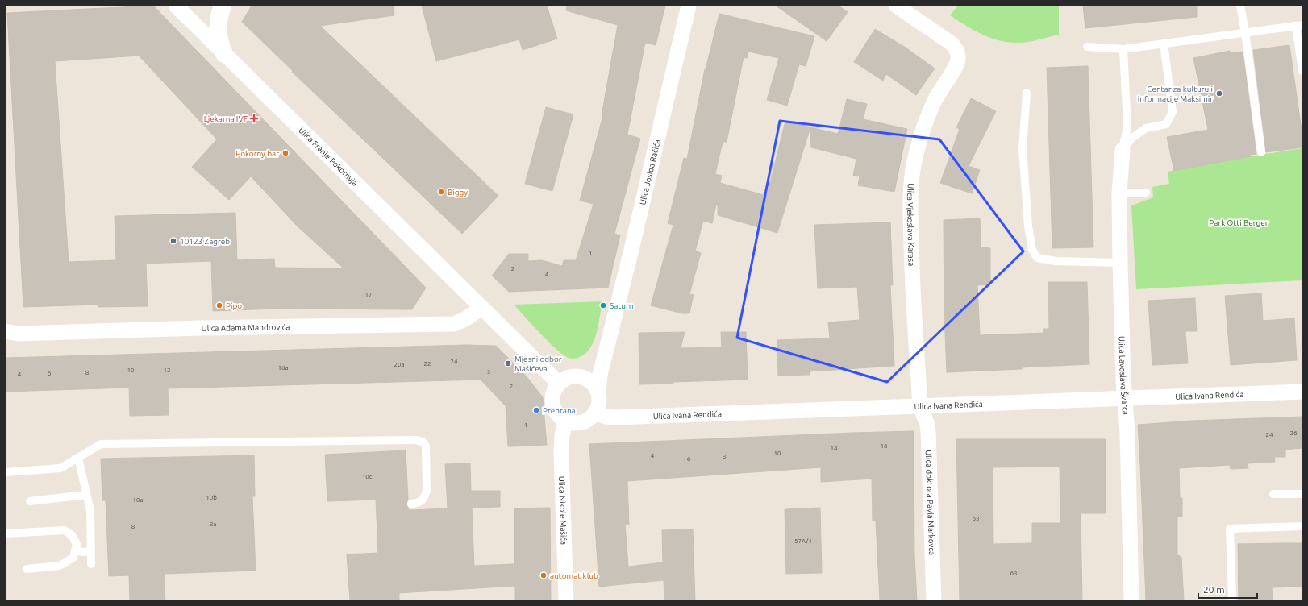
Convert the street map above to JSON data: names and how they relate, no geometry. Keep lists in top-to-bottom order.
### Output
{
  "streets": {
    "street": [
      "Ulica Franje Pokornyja",
      "Ulica Josipa Račića",
      "Ulica Vjekoslava Karasa",
      "Ulica Adama Mandrovića",
      "Ulica Lavoslava Švarca",
      "Ulica Ivana Rendića",
      "Ulica doktora Pavla Markovca",
      "Ulica Nikole Mašića"
    ]
  },
  "crossings": [
    ["Ulica Franje Pokornyja", "Ulica Josipa Račića"],
    ["Ulica Franje Pokornyja", "Ulica Adama Mandrovića"],
    ["Ulica Franje Pokornyja", "Ulica Ivana Rendića"],
    ["Ulica Franje Pokornyja", "Ulica Nikole Mašića"],
    ["Ulica Josipa Račića", "Ulica Ivana Rendića"],
    ["Ulica Josipa Račića", "Ulica Nikole Mašića"],
    ["Ulica Vjekoslava Karasa", "Ulica Ivana Rendića"],
    ["Ulica Vjekoslava Karasa", "Ulica doktora Pavla Markovca"],
    ["Ulica Lavoslava Švarca", "Ulica Ivana Rendića"],
    ["Ulica Ivana Rendića", "Ulica doktora Pavla Markovca"],
    ["Ulica Ivana Rendića", "Ulica Nikole Mašića"]
  ],
  "parks": ["Park Otti Berger"],
  "places": {
    "other": [
      "Centar za kulturu i informacije Maksimir",
      "Pokorny bar",
      "Biggy",
      "10123 Zagreb",
      "Pipo",
      "Saturn",
      "Mjesni odbor Mašićeva",
      "Prehrana",
      "automat klub"
    ],
    "health": ["Ljekarna IVF"]
  },
  "house_numbers": [
    "1",
    "2",
    "4",
    "17",
    "24",
    "22",
    "20a",
    "16a",
    "10",
    "12",
    "3",
    "8",
    "6",
    "4",
    "2",
    "1",
    "26",
    "24",
    "16",
    "14",
    "10",
    "4",
    "8",
    "6",
    "10c",
    "10b",
    "10a",
    "63",
    "8a",
    "8",
    "57A/1",
    "63"
  ],
  "scale_bar": "20 m"
}
